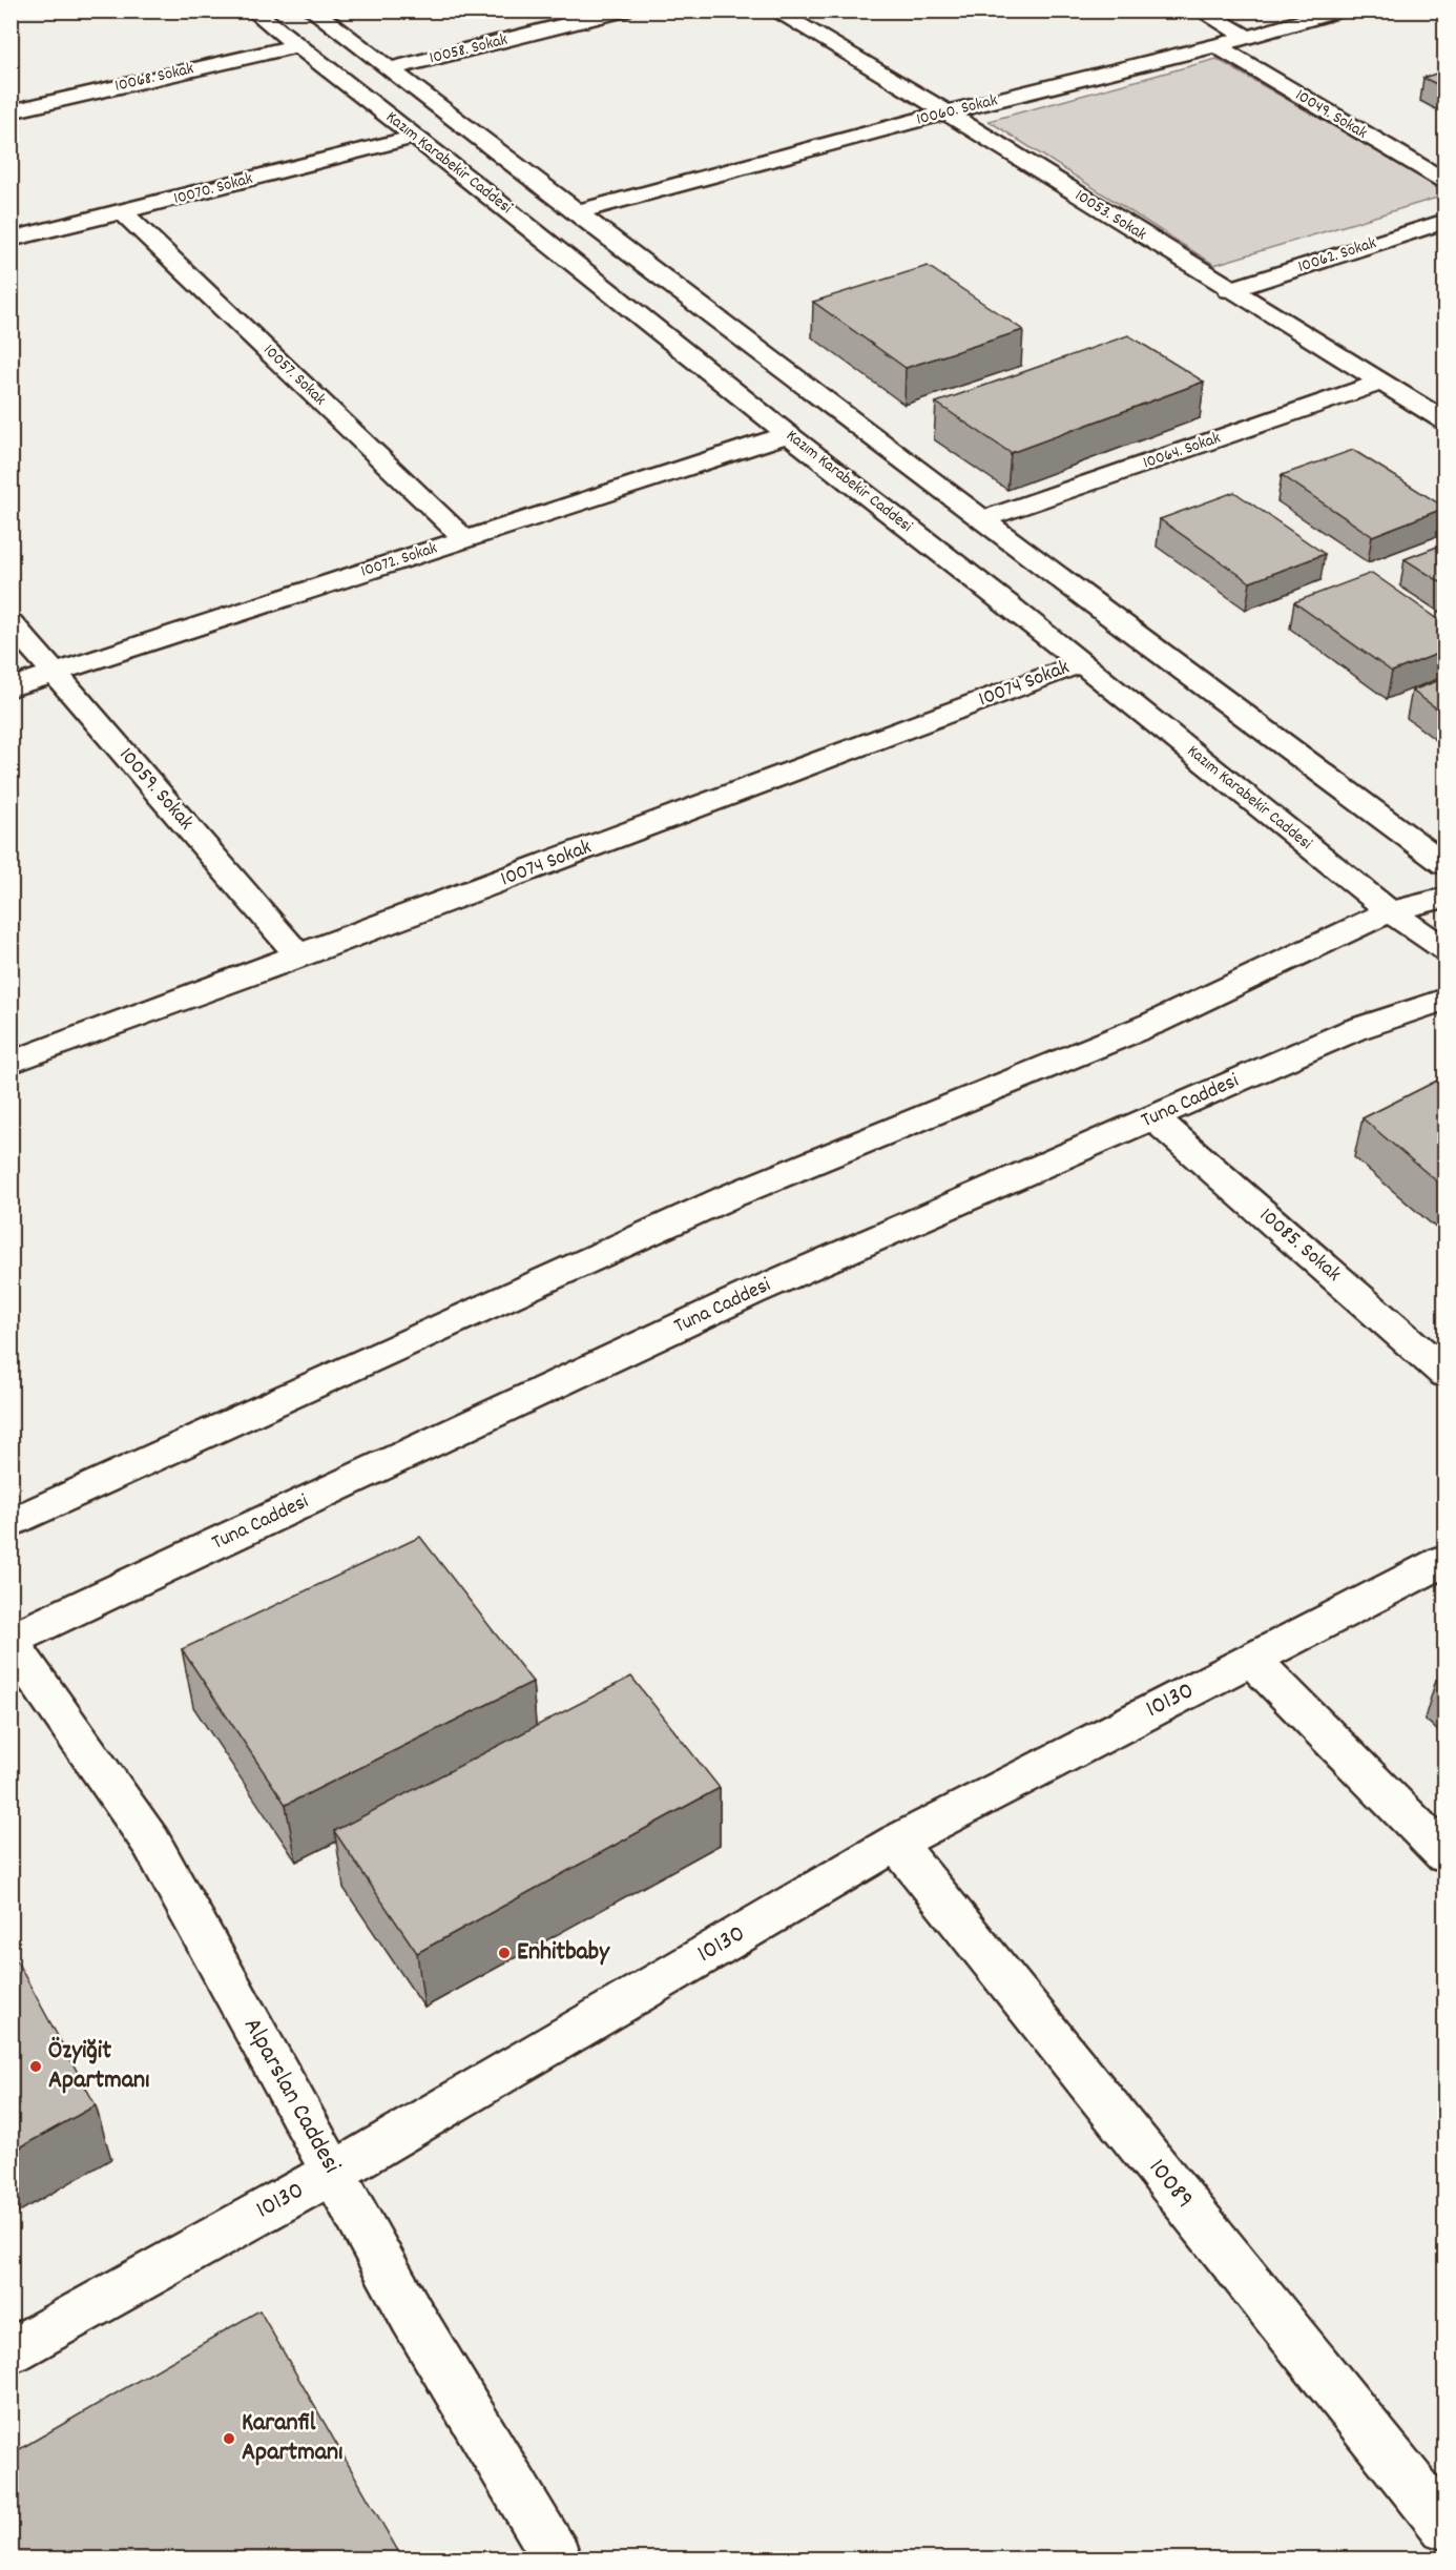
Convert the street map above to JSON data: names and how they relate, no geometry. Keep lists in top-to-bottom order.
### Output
{
  "streets": {
    "street": [
      "10058. Sokak",
      "10068. Sokak",
      "10060. Sokak",
      "10049. Sokak",
      "Kazım Karabekir Caddesi",
      "10070. Sokak",
      "10053. Sokak",
      "10062. Sokak",
      "10057. Sokak",
      "10064. Sokak",
      "10072. Sokak",
      "10074 Sokak",
      "10059. Sokak",
      "Tuna Caddesi",
      "10085. Sokak",
      "10130",
      "Alparslan Caddesi",
      "10089"
    ]
  },
  "crossings": [
    ["10058. Sokak", "Kazım Karabekir Caddesi"],
    ["10068. Sokak", "Kazım Karabekir Caddesi"],
    ["10060. Sokak", "10049. Sokak"],
    ["10060. Sokak", "Kazım Karabekir Caddesi"],
    ["10060. Sokak", "10053. Sokak"],
    ["Kazım Karabekir Caddesi", "10070. Sokak"],
    ["Kazım Karabekir Caddesi", "10064. Sokak"],
    ["Kazım Karabekir Caddesi", "10072. Sokak"],
    ["Kazım Karabekir Caddesi", "10074 Sokak"],
    ["10070. Sokak", "10057. Sokak"],
    ["10053. Sokak", "10062. Sokak"],
    ["10053. Sokak", "10064. Sokak"],
    ["10057. Sokak", "10072. Sokak"],
    ["10072. Sokak", "10059. Sokak"],
    ["10074 Sokak", "10059. Sokak"],
    ["Tuna Caddesi", "10085. Sokak"],
    ["Tuna Caddesi", "Alparslan Caddesi"],
    ["10130", "Alparslan Caddesi"],
    ["10130", "10089"]
  ],
  "places": ["Enhitbaby", "Özyiğit Apartmanı", "Karanfil Apartmanı"]
}
